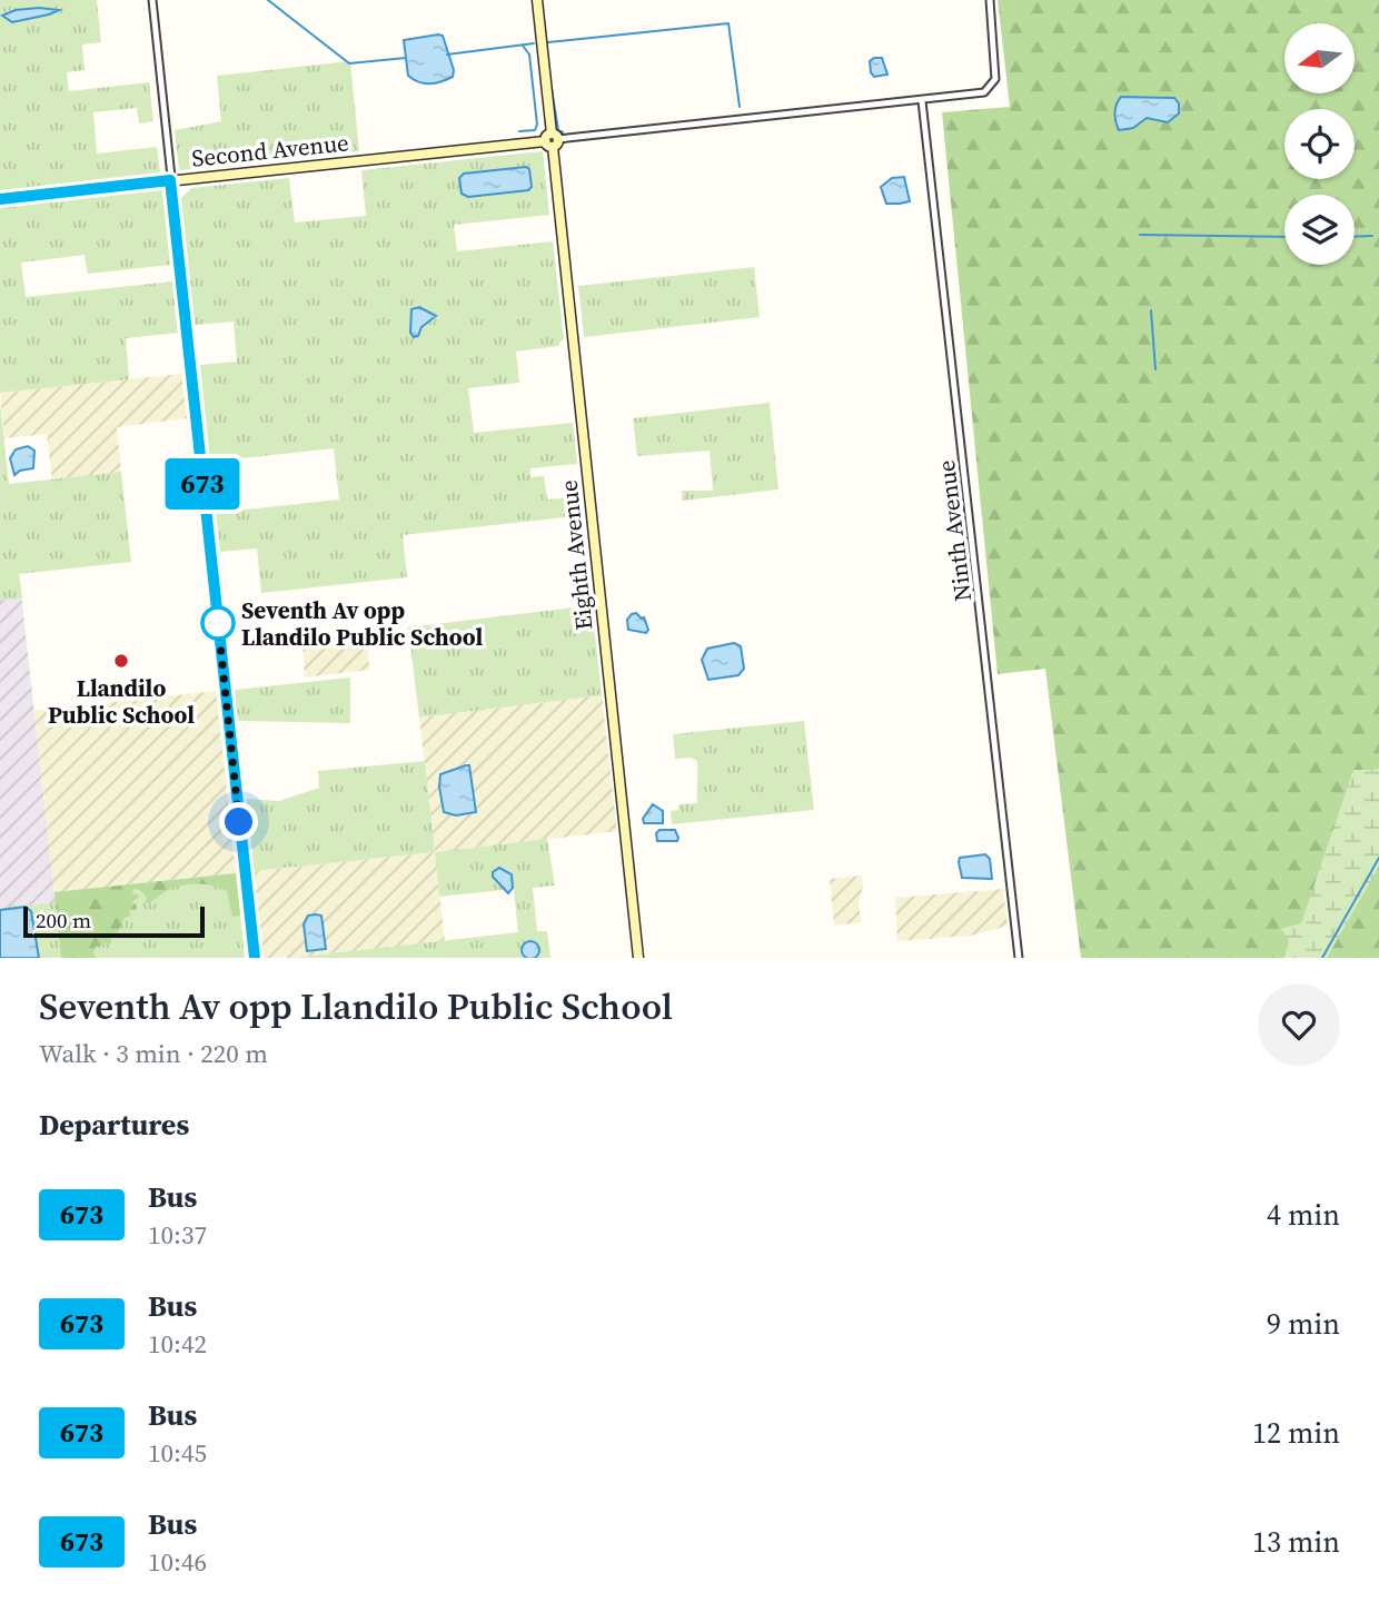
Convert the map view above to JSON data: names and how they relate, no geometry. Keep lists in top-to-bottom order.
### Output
{
  "streets": {
    "main road": ["Second Avenue", "Eighth Avenue"],
    "street": ["Ninth Avenue"]
  },
  "crossings": [
    ["Second Avenue", "Ninth Avenue"],
    ["Second Avenue", "Eighth Avenue"]
  ],
  "places": ["Seventh Av opp Llandilo Public School", "Llandilo Public School"],
  "lines": ["bus line 673"],
  "scale_bar": "200 m",
  "north": "left",
  "page": {
    "on_map": "673",
    "scale": "200 m",
    "heading": [
      ["Seventh Av opp Llandilo Public School", "Walk · 3 min · 220 m"],
      "Departures"
    ],
    "list": [
      {
        "mark": "673",
        "name": "Bus",
        "note": "10:37",
        "value": "4 min"
      },
      {
        "mark": "673",
        "name": "Bus",
        "note": "10:42",
        "value": "9 min"
      },
      {
        "mark": "673",
        "name": "Bus",
        "note": "10:45",
        "value": "12 min"
      },
      {
        "mark": "673",
        "name": "Bus",
        "note": "10:46",
        "value": "13 min"
      }
    ]
  }
}
